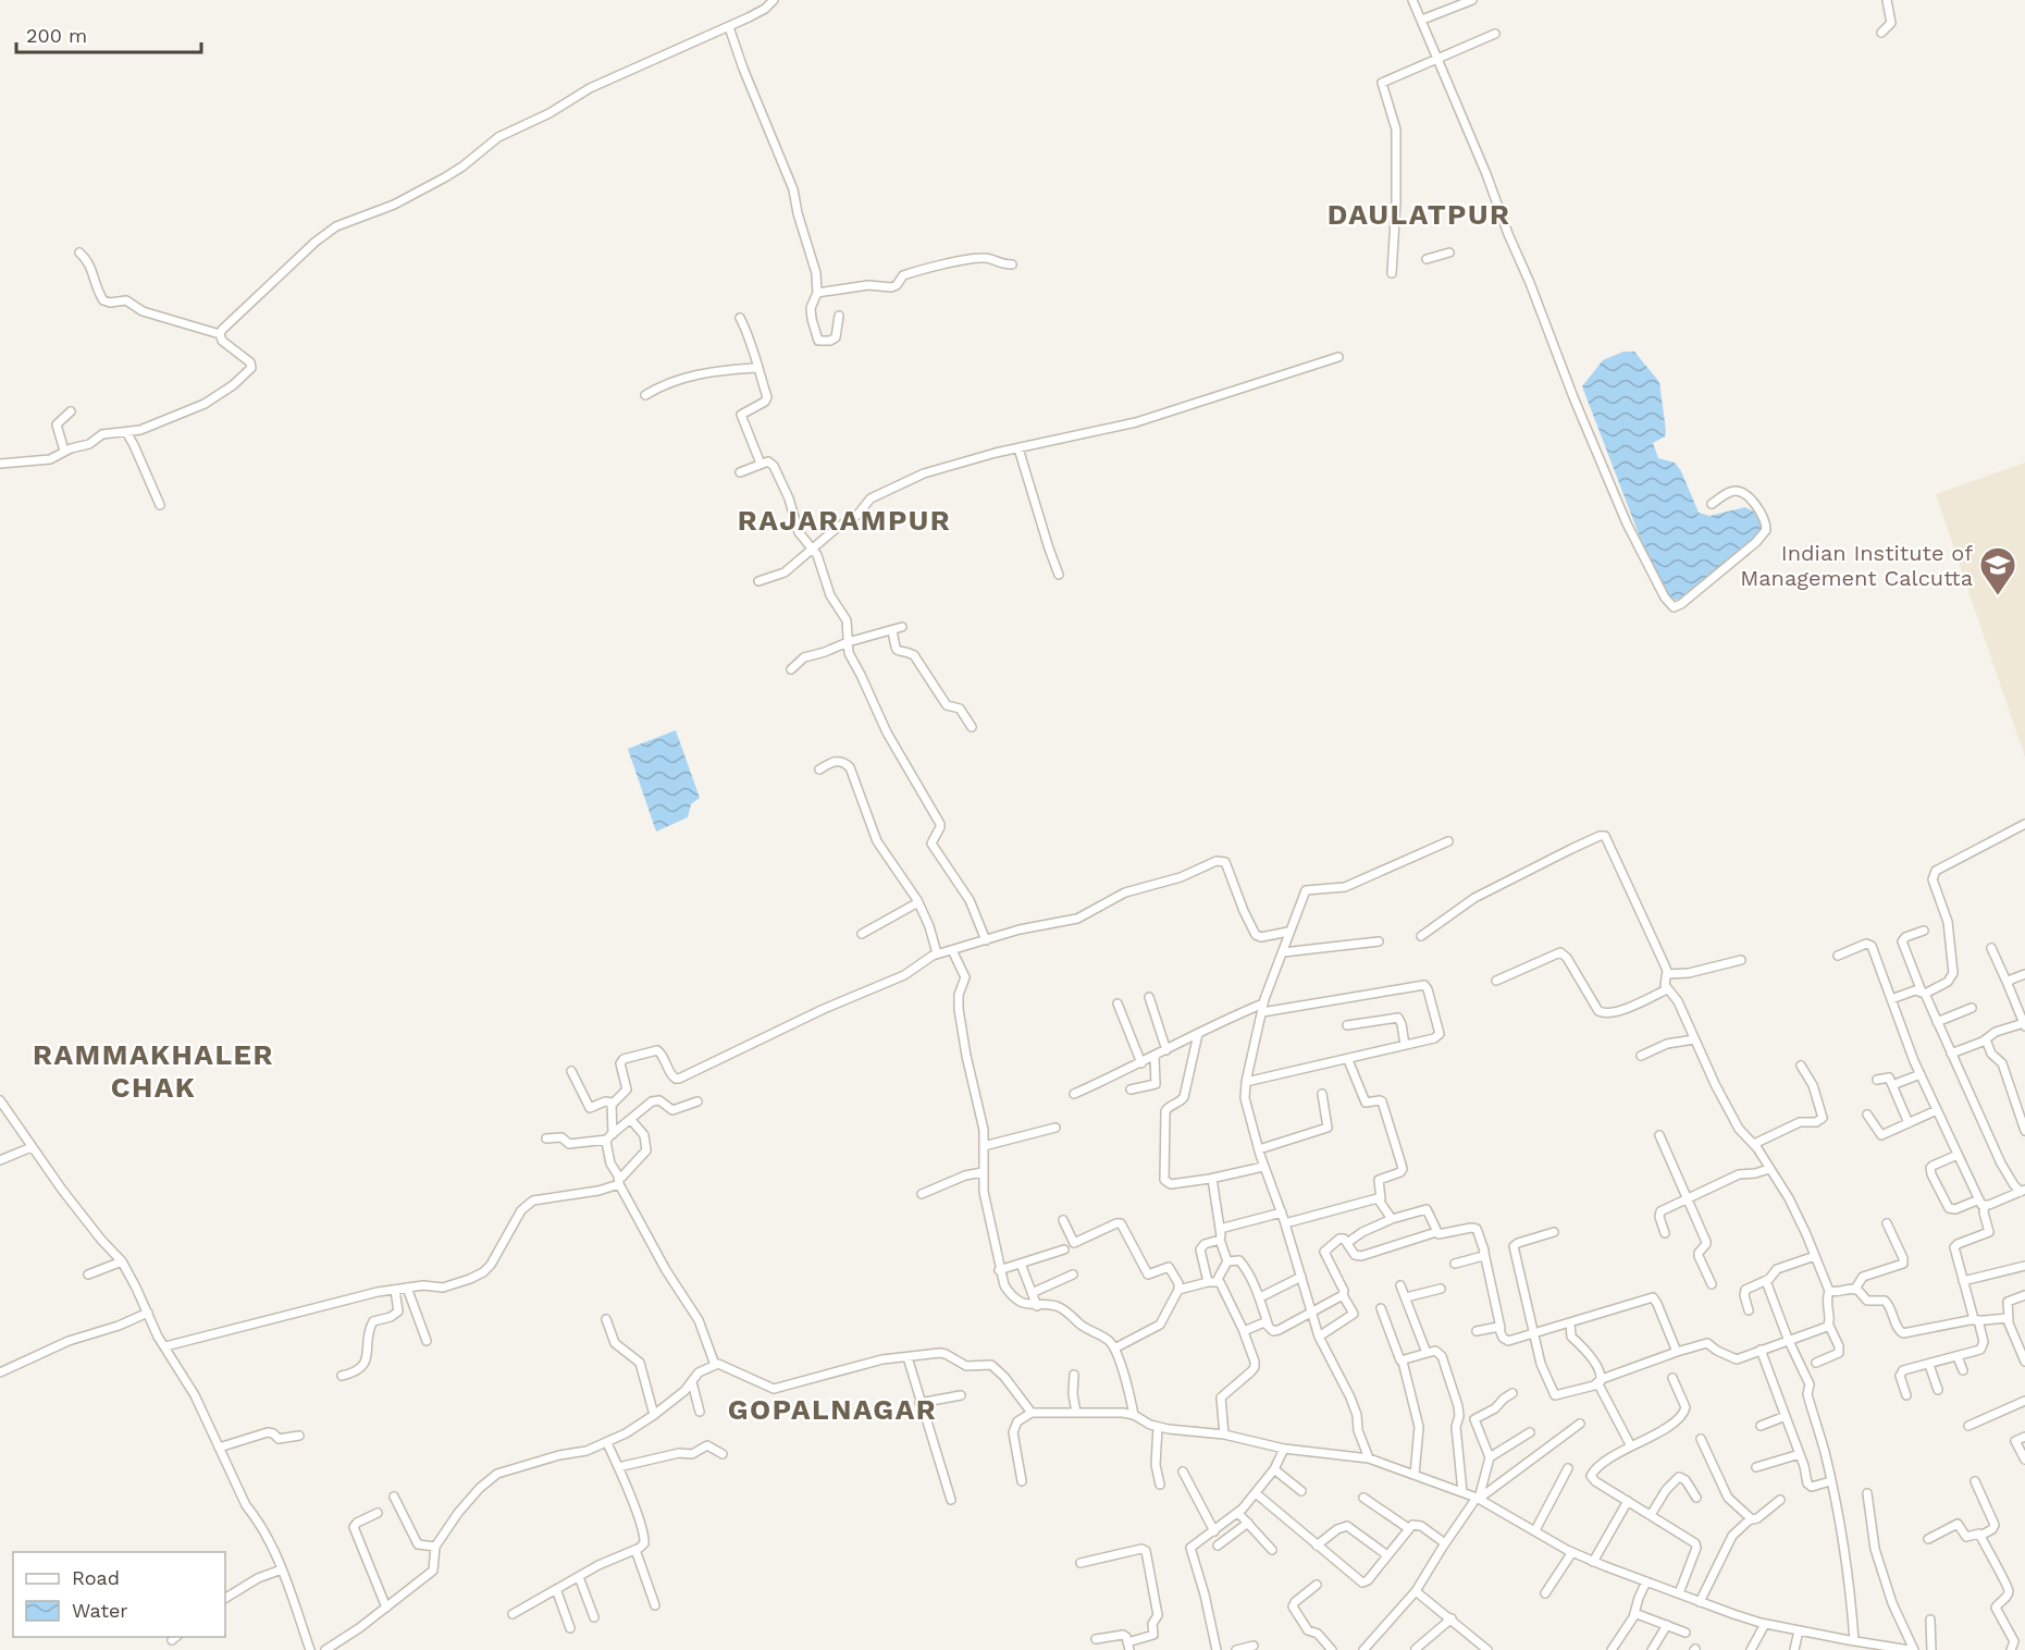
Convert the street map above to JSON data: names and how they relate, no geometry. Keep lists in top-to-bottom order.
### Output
{
  "districts": [
    "DAULATPUR",
    "RAJARAMPUR",
    "RAMMAKHALER CHAK",
    "GOPALNAGAR"
  ],
  "places": {
    "school or university": ["Indian Institute of Management Calcutta"]
  },
  "legend": ["Road", "Water"],
  "scale_bar": "200 m"
}
